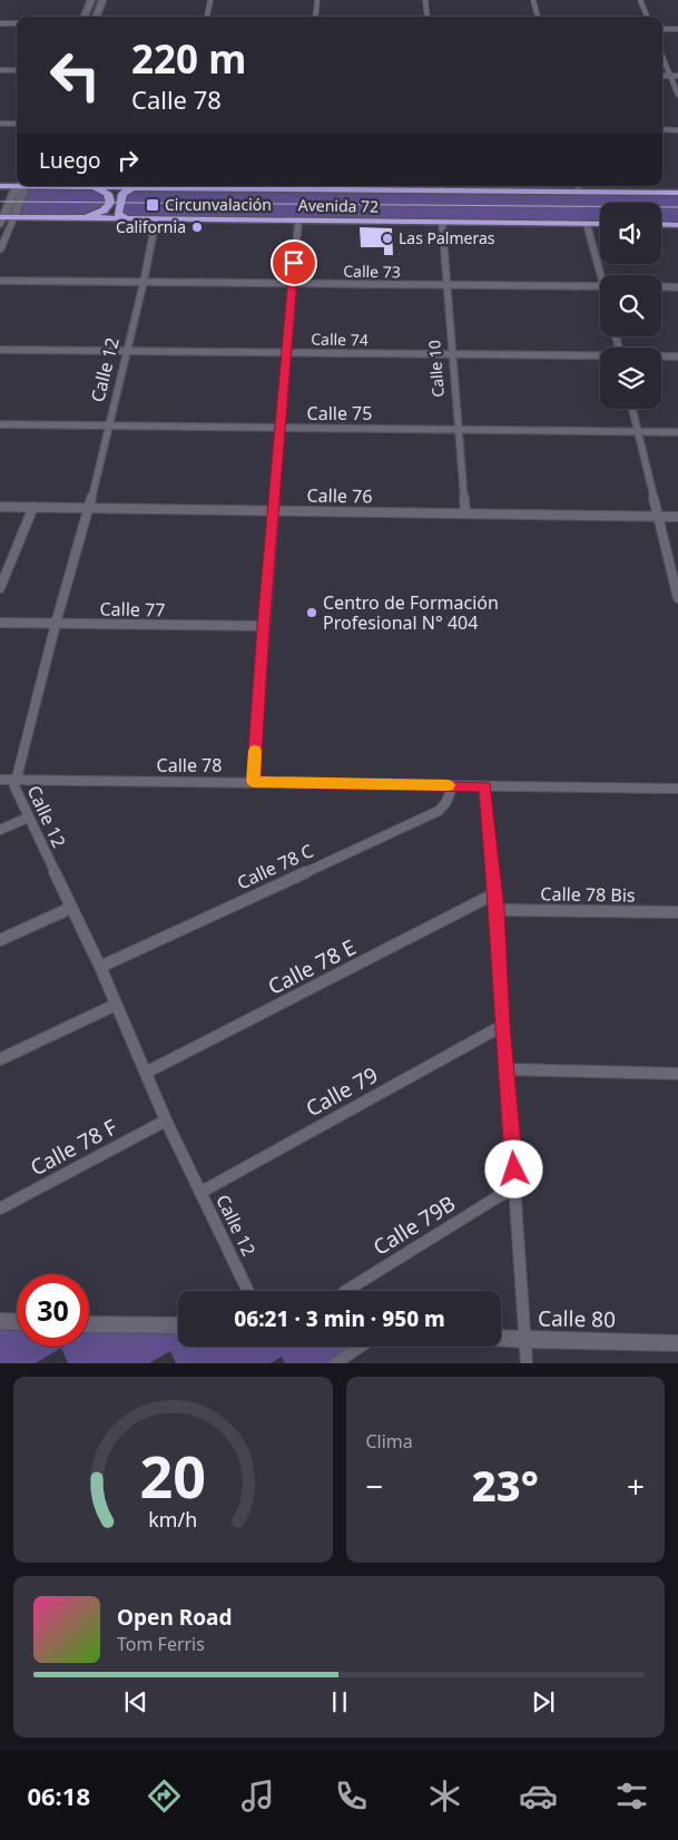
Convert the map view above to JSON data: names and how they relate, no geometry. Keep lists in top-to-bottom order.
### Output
{
  "streets": {
    "highway": ["Avenida 72"],
    "street": [
      "Calle 73",
      "Calle 74",
      "Calle 10",
      "Calle 12",
      "Calle 75",
      "Calle 76",
      "Calle 77",
      "Calle 78",
      "Calle 78 C",
      "Calle 78 Bis",
      "Calle 78 E",
      "Calle 79",
      "Calle 78 F",
      "Calle 79B",
      "Calle 80"
    ]
  },
  "crossings": [
    ["Avenida 72", "Calle 10"],
    ["Avenida 72", "Calle 12"],
    ["Calle 73", "Calle 10"],
    ["Calle 73", "Calle 12"],
    ["Calle 74", "Calle 10"],
    ["Calle 74", "Calle 12"],
    ["Calle 10", "Calle 75"],
    ["Calle 10", "Calle 76"],
    ["Calle 12", "Calle 75"],
    ["Calle 12", "Calle 76"],
    ["Calle 12", "Calle 77"],
    ["Calle 12", "Calle 78"],
    ["Calle 12", "Calle 78 C"],
    ["Calle 12", "Calle 78 E"],
    ["Calle 12", "Calle 79"],
    ["Calle 12", "Calle 78 F"],
    ["Calle 78", "Calle 78 C"]
  ],
  "places": {
    "transit": ["Circunvalación"],
    "other": ["California", "Las Palmeras", "Centro de Formación Profesional N° 404"]
  },
  "page": {
    "turn": ["220 m", "Calle 78"],
    "then": "Luego",
    "limit": "30",
    "trip": "06:21 · 3 min · 950 m",
    "tile": "Clima",
    "heat": ["−", "23°", "+"],
    "song": ["Open Road", "Tom Ferris"],
    "tabs": "06:18",
    "gauge": ["20", "km/h"]
  }
}
